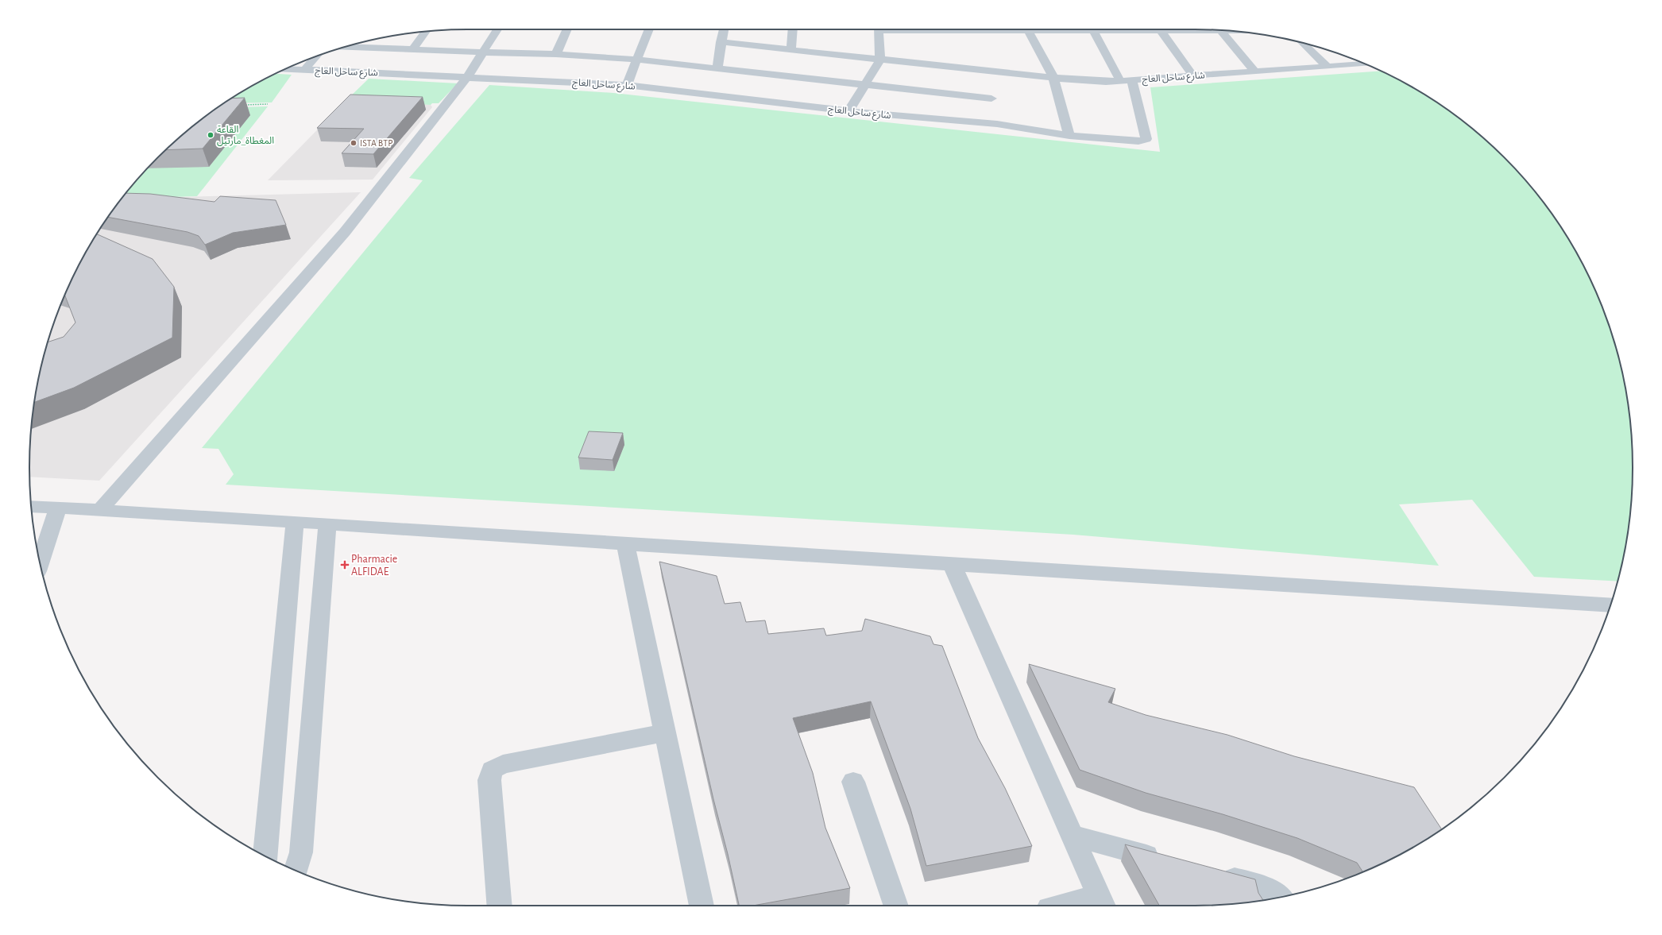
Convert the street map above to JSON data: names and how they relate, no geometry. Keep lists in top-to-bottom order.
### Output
{
  "streets": {
    "street": ["شارع ساحل العاج"]
  },
  "places": {
    "other": ["القاعة المغطاة_مارتيل", "ISTA BTP"],
    "health": ["Pharmacie ALFIDAE"]
  }
}
